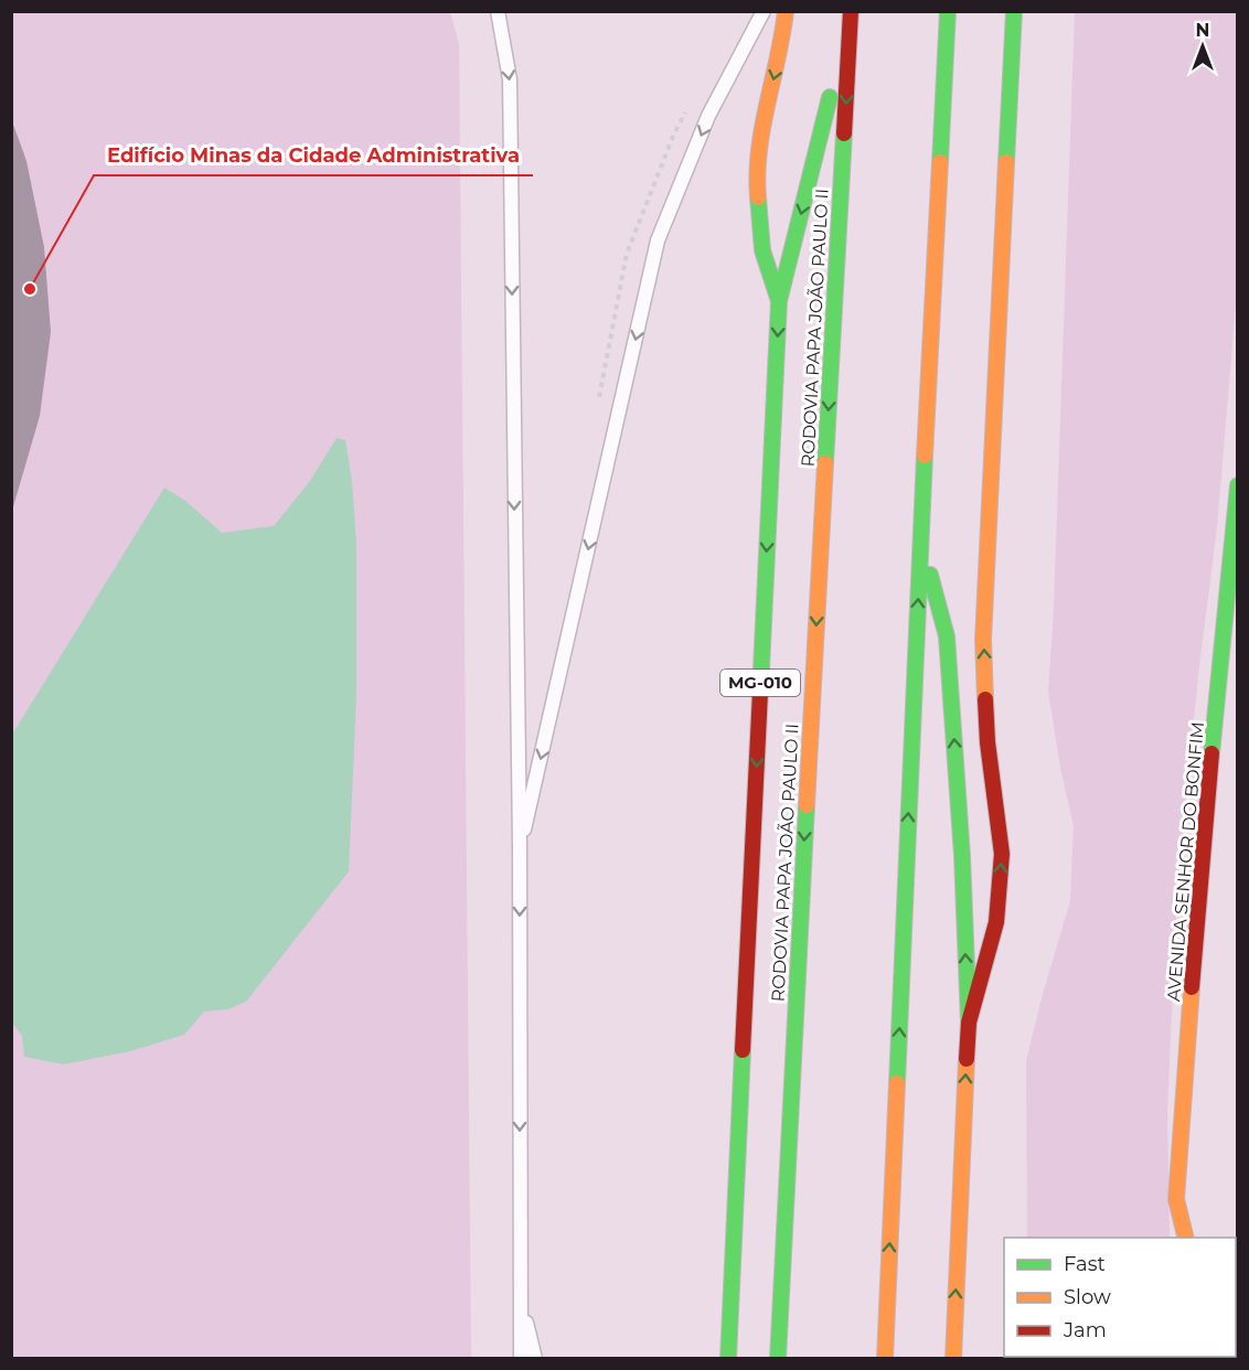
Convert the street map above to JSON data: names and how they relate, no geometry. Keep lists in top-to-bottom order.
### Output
{
  "streets": {
    "main road": ["RODOVIA PAPA JOÃO PAULO II", "MG-010", "AVENIDA SENHOR DO BONFIM"]
  },
  "places": ["Edifício Minas da Cidade Administrativa"],
  "legend": ["Fast", "Slow", "Jam"],
  "north": "top"
}
